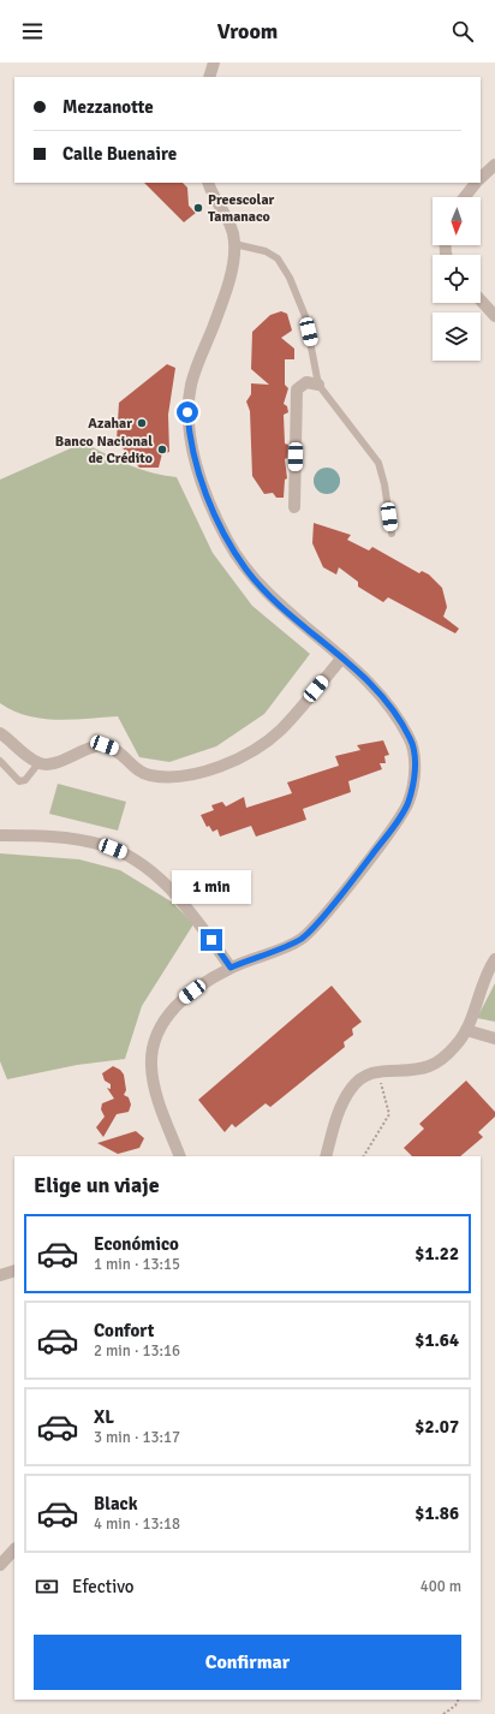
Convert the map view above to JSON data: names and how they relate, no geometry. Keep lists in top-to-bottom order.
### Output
{
  "places": ["Preescolar Tamanaco", "Azahar", "Banco Nacional de Crédito"],
  "north": "bottom",
  "page": {
    "header": "Vroom",
    "banner": ["Mezzanotte", "Calle Buenaire"],
    "bubble": "1 min",
    "heading": "Elige un viaje",
    "list": [
      {
        "name": "Económico",
        "note": "1 min · 13:15",
        "value": "$1.22"
      },
      {
        "name": "Confort",
        "note": "2 min · 13:16",
        "value": "$1.64"
      },
      {
        "name": "XL",
        "note": "3 min · 13:17",
        "value": "$2.07"
      },
      {
        "name": "Black",
        "note": "4 min · 13:18",
        "value": "$1.86"
      }
    ],
    "pay": ["Efectivo", "400 m"],
    "buttons": "Confirmar"
  }
}
